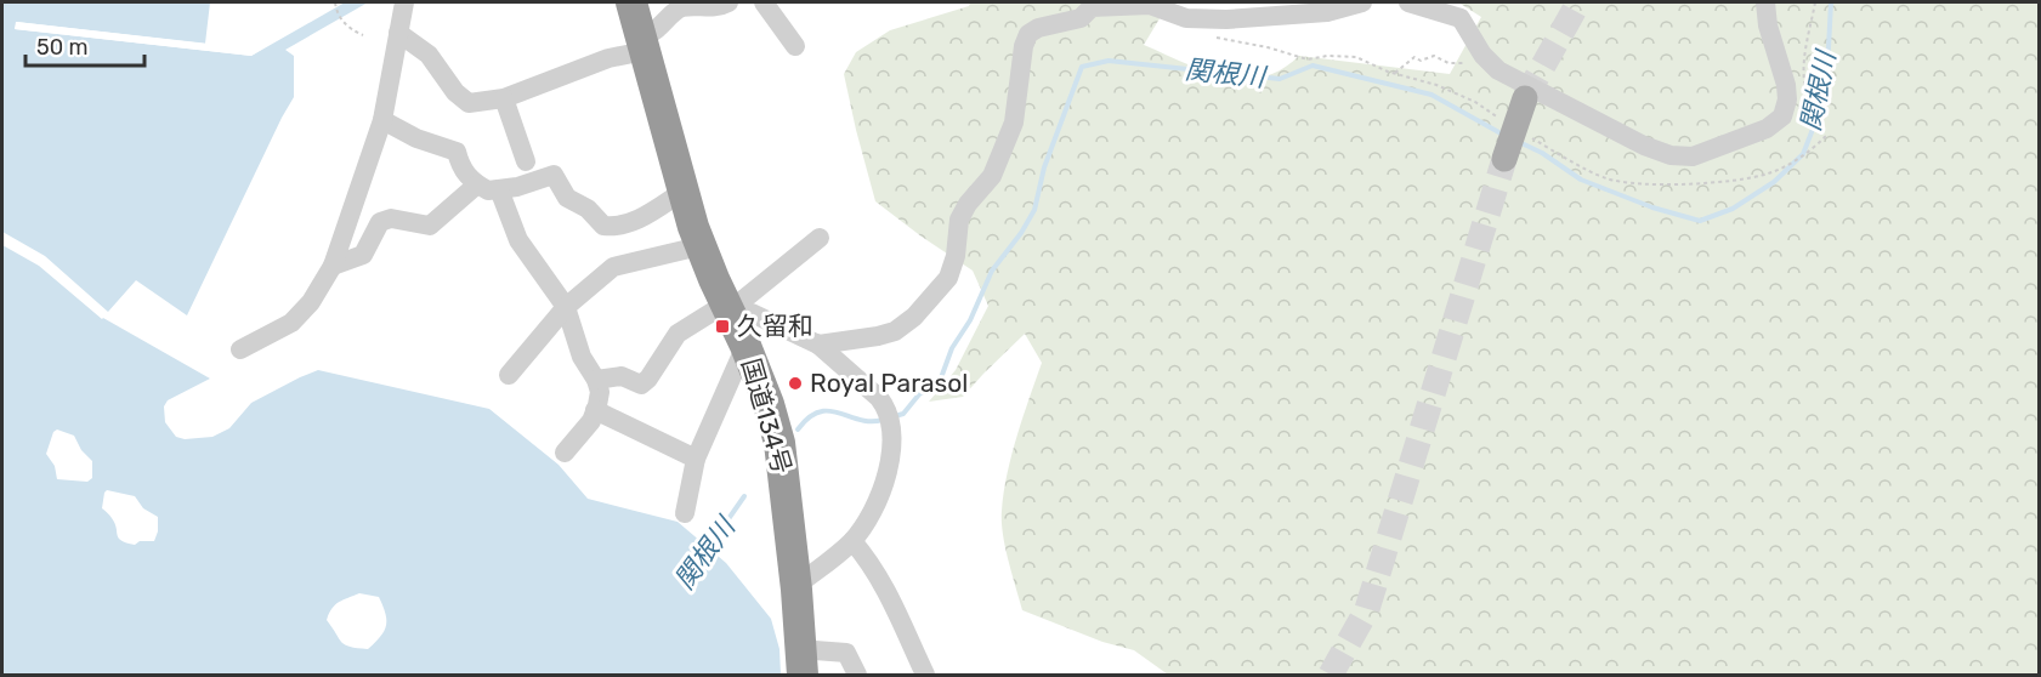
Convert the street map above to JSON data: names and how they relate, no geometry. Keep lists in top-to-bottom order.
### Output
{
  "streets": {
    "highway": ["国道134号"]
  },
  "water": ["関根川"],
  "places": {
    "transit": ["久留和"],
    "other": ["Royal Parasol"]
  },
  "scale_bar": "50 m"
}
